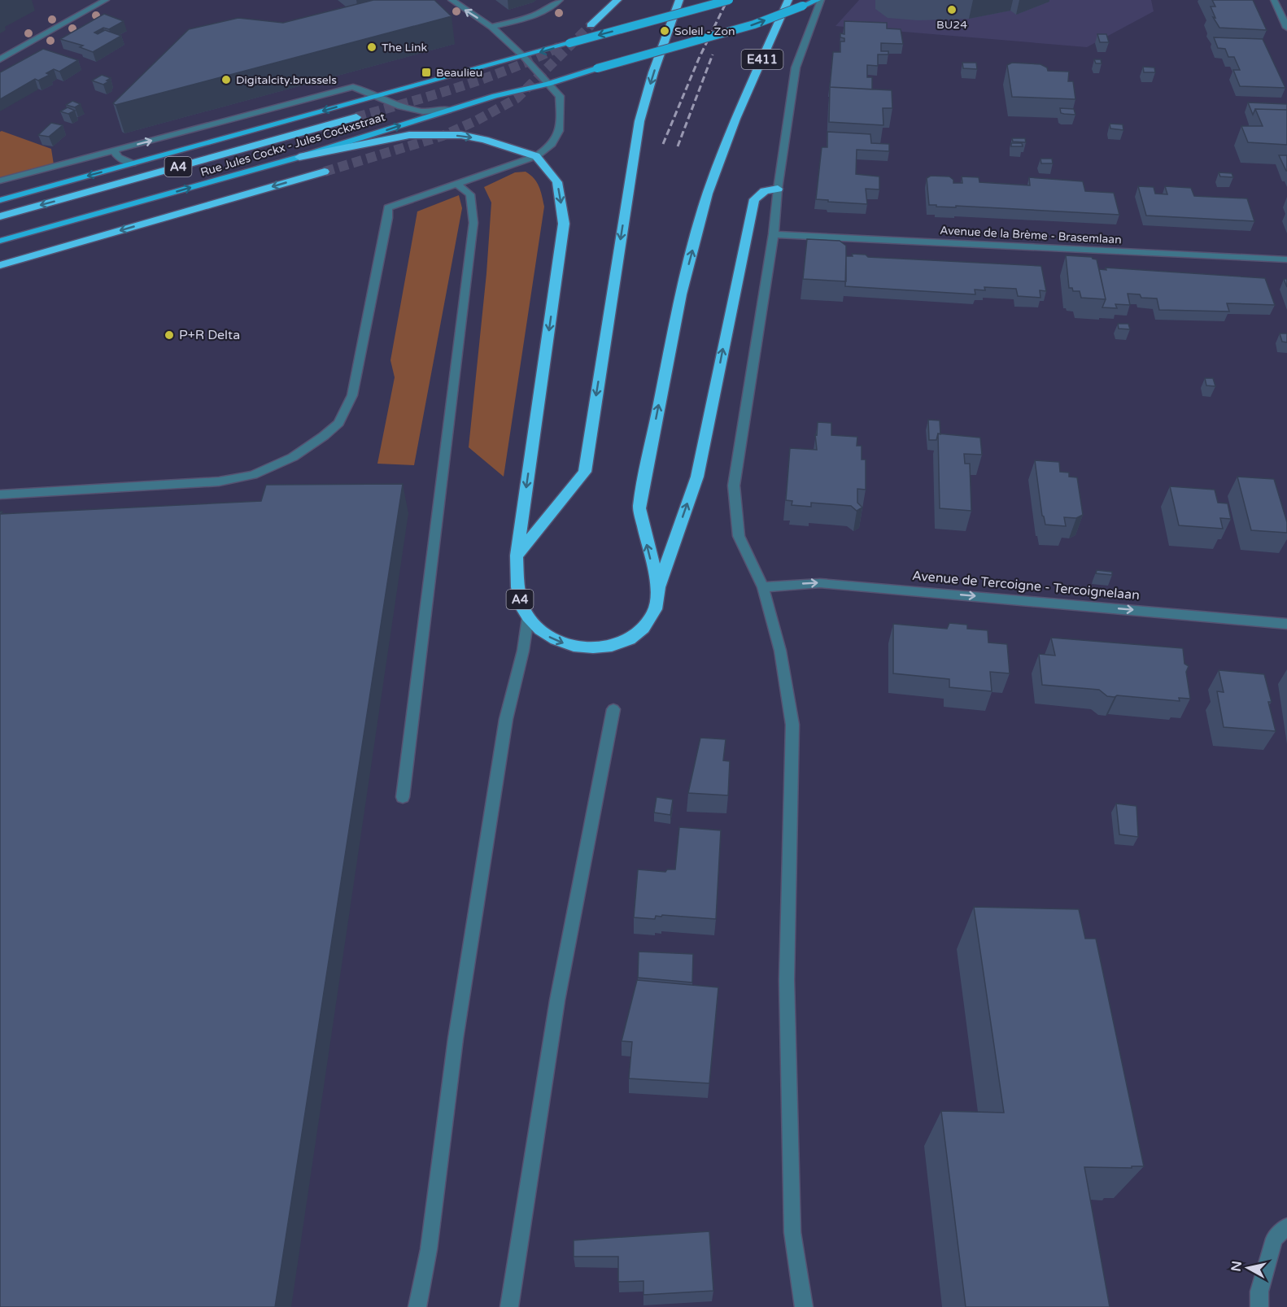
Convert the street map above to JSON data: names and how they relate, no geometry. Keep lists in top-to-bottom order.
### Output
{
  "streets": {
    "highway": ["E411", "A4"],
    "main road": ["Rue Jules Cockx - Jules Cockxstraat"],
    "street": ["Avenue de la Brème - Brasemlaan", "Avenue de Tercoigne - Tercoignelaan"]
  },
  "crossings": [
    ["E411", "A4"]
  ],
  "one_way": ["Avenue de Tercoigne - Tercoignelaan"],
  "places": {
    "other": [
      "BU24",
      "Soleil - Zon",
      "The Link",
      "Digitalcity.brussels",
      "P+R Delta"
    ],
    "transit": ["Beaulieu"]
  },
  "north": "left"
}
